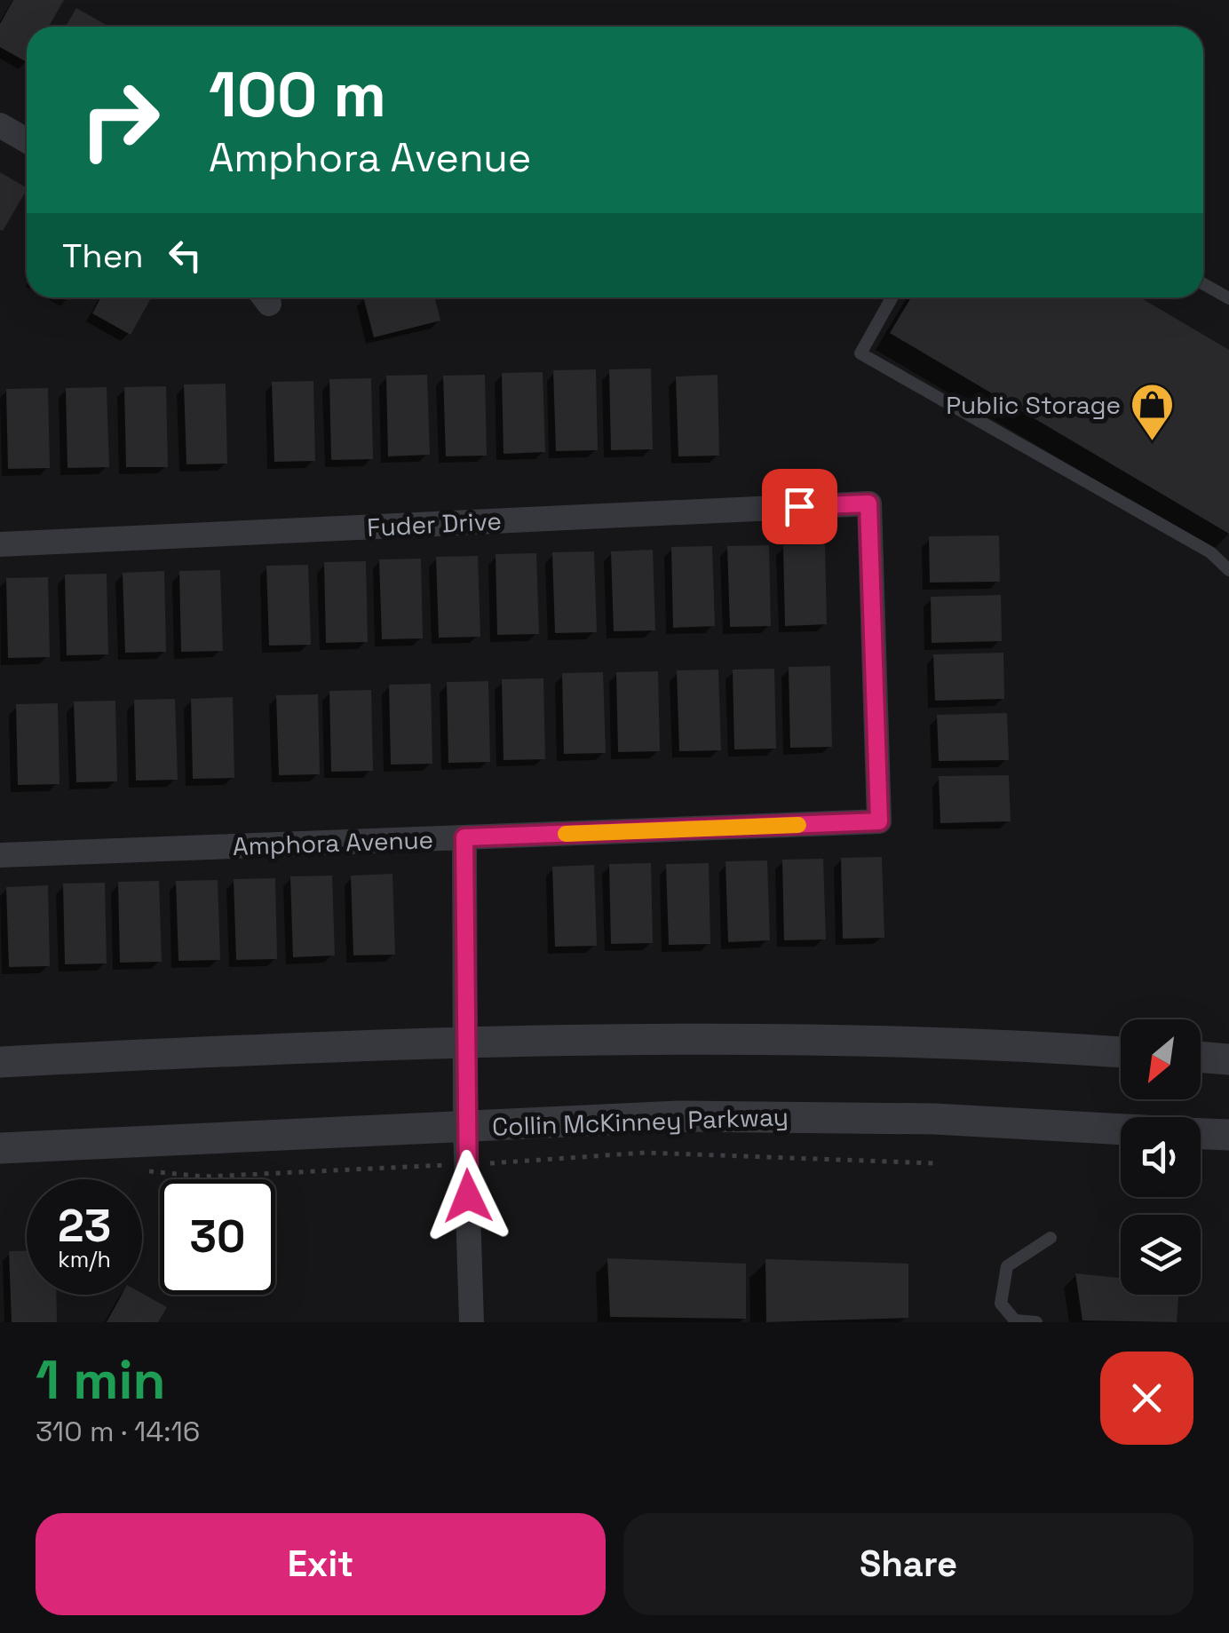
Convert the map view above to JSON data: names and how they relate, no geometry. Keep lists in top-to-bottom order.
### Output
{
  "streets": {
    "street": ["Fuder Drive", "Amphora Avenue", "Collin McKinney Parkway"]
  },
  "crossings": [
    ["Fuder Drive", "Amphora Avenue"]
  ],
  "places": {
    "shop": ["Public Storage"]
  },
  "north": "bottom left",
  "page": {
    "turn": ["100 m", "Amphora Avenue"],
    "then": "Then",
    "speed": "23 km/h",
    "limit": "30",
    "heading": ["1 min", "310 m · 14:16"],
    "buttons": ["Exit", "Share"]
  }
}
